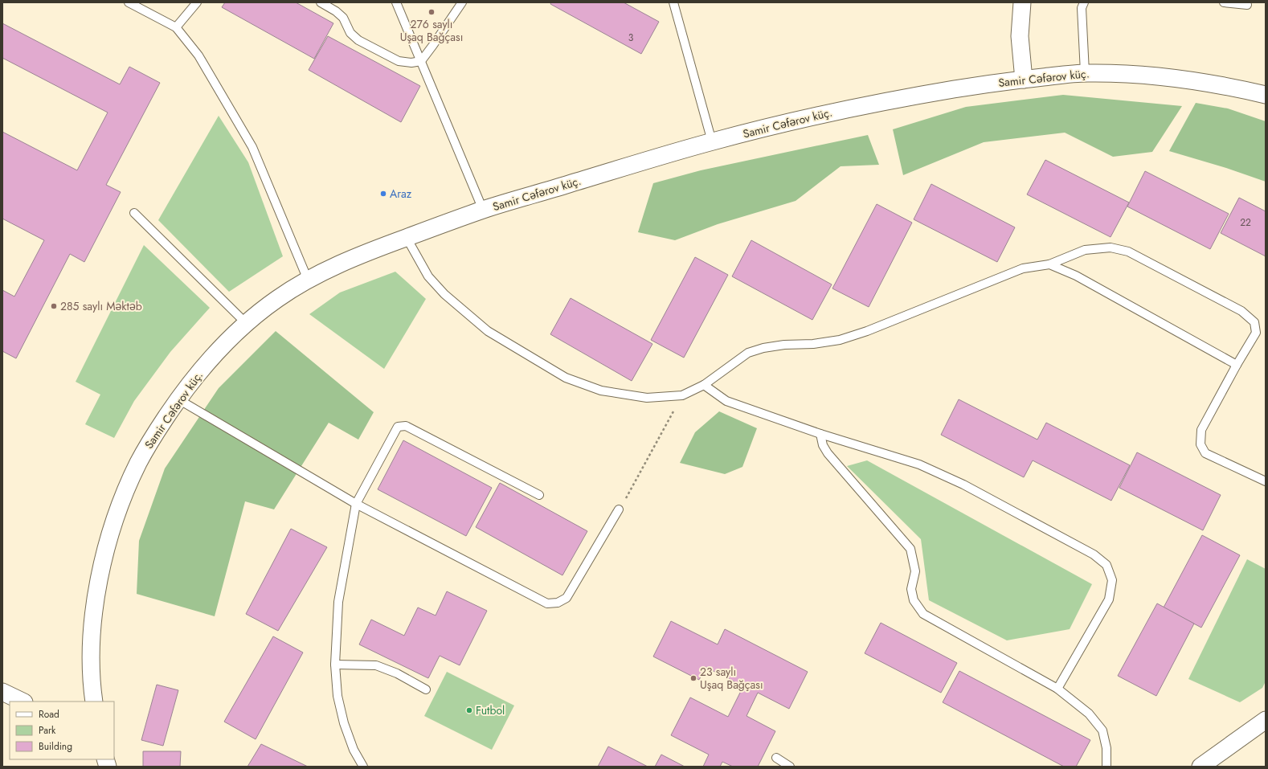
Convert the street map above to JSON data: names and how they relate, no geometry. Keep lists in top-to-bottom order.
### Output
{
  "streets": {
    "street": ["Samir Cəfərov küç."]
  },
  "places": [
    "276 saylı Uşaq Bağçası",
    "Araz",
    "285 saylı Məktəb",
    "23 saylı Uşaq Bağçası",
    "Futbol"
  ],
  "house_numbers": ["3", "22"],
  "legend": ["Road", "Park", "Building"]
}
